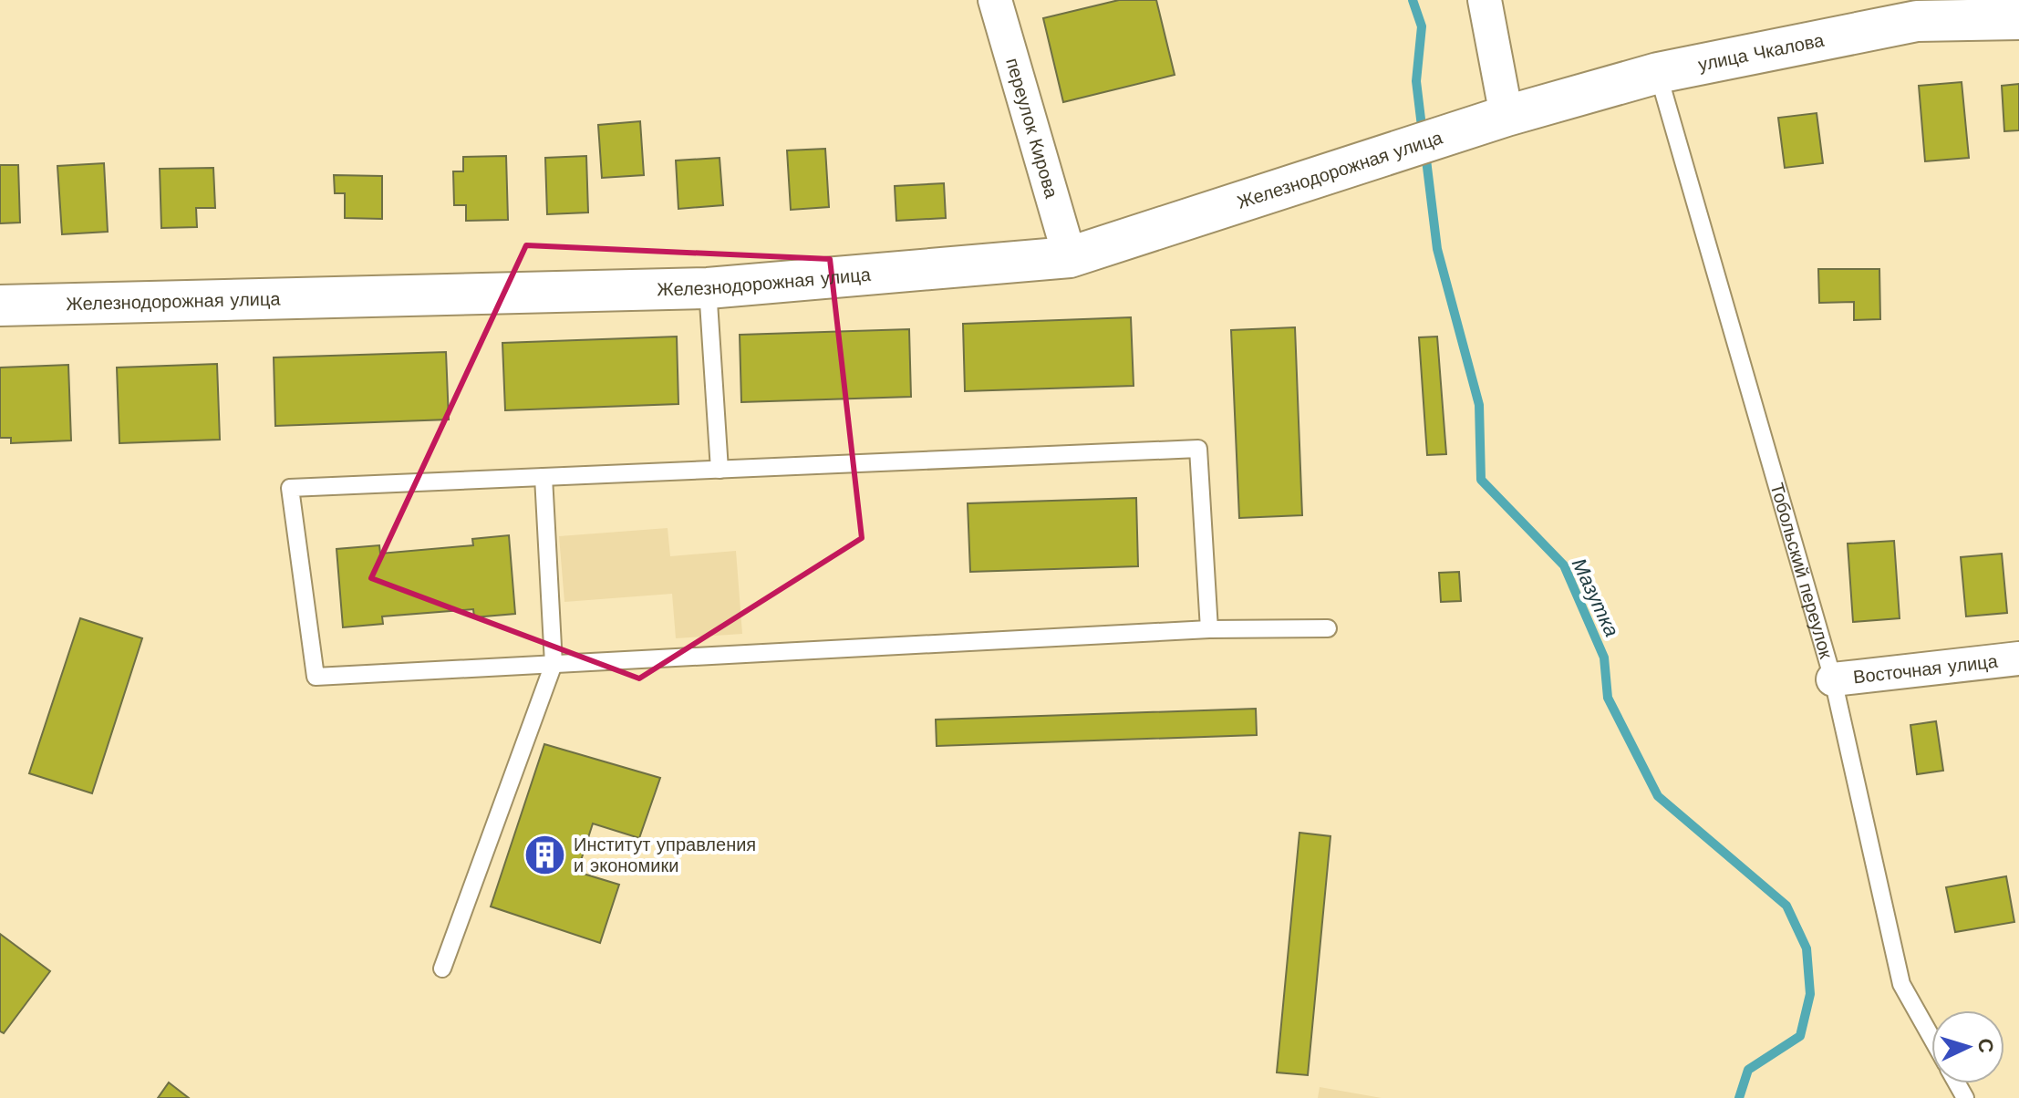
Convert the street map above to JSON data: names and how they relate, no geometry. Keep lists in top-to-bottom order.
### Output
{
  "streets": {
    "street": [
      "улица Чкалова",
      "переулок Кирова",
      "Железнодорожная улица",
      "Восточная улица"
    ],
    "lane": ["Тобольский переулок"]
  },
  "crossings": [
    ["улица Чкалова", "Железнодорожная улица"],
    ["улица Чкалова", "Тобольский переулок"],
    ["переулок Кирова", "Железнодорожная улица"],
    ["Тобольский переулок", "Восточная улица"]
  ],
  "water": ["Мазутка"],
  "places": {
    "building": ["Институт управления и экономики"]
  },
  "north": "right"
}
